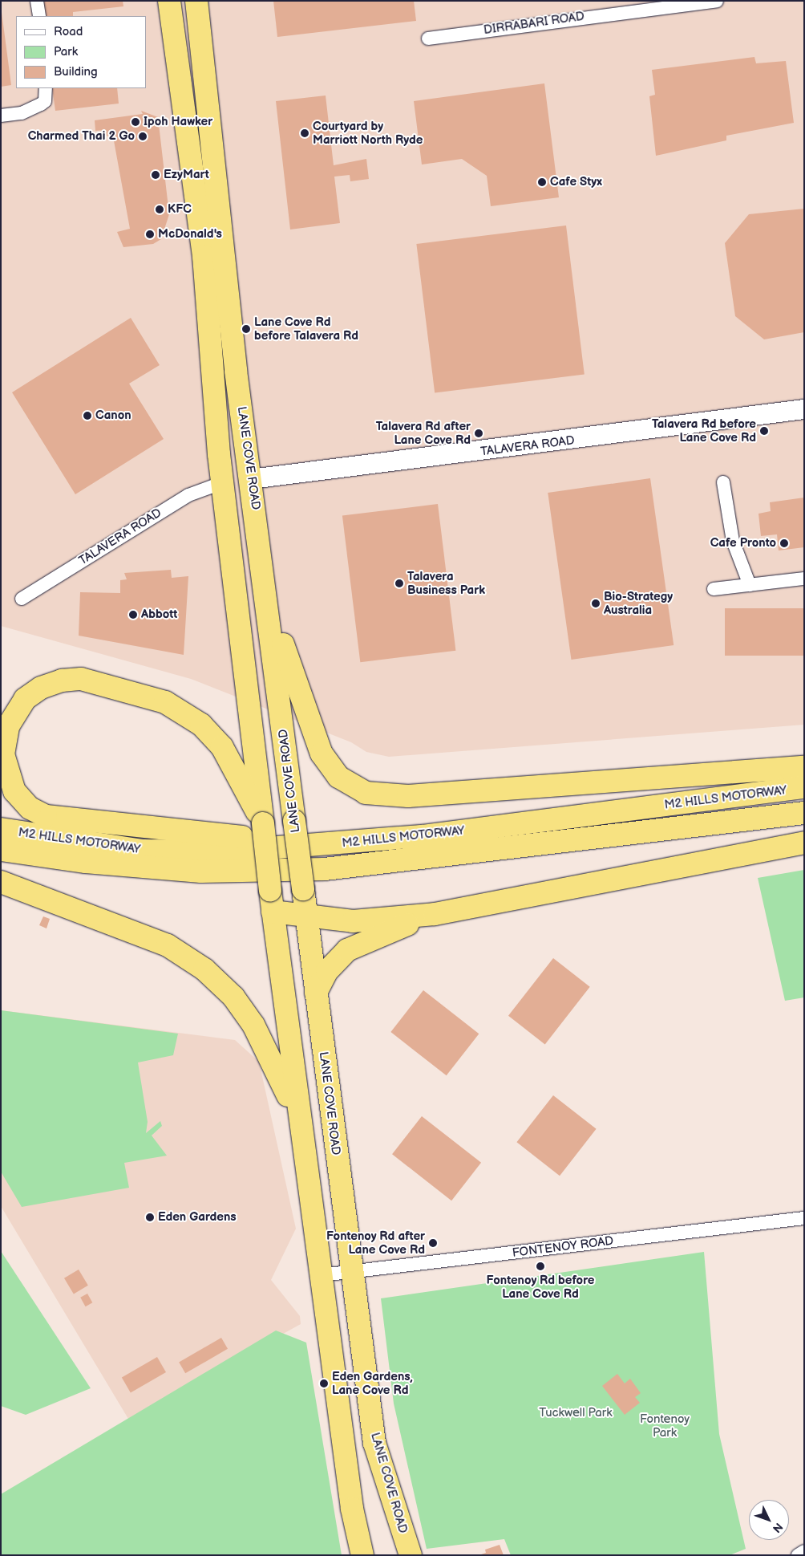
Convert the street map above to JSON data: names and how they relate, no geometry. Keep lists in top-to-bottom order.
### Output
{
  "streets": {
    "highway": ["LANE COVE ROAD", "M2 HILLS MOTORWAY"],
    "main road": ["TALAVERA ROAD"],
    "street": ["DIRRABARI ROAD", "FONTENOY ROAD"]
  },
  "crossings": [
    ["TALAVERA ROAD", "LANE COVE ROAD"],
    ["LANE COVE ROAD", "FONTENOY ROAD"]
  ],
  "parks": ["Tuckwell Park", "Fontenoy Park"],
  "places": [
    "Ipoh Hawker",
    "Courtyard by Marriott North Ryde",
    "Charmed Thai 2 Go",
    "EzyMart",
    "Cafe Styx",
    "KFC",
    "McDonald's",
    "Lane Cove Rd before Talavera Rd",
    "Canon",
    "Talavera Rd before Lane Cove Rd",
    "Talavera Rd after Lane Cove Rd",
    "Cafe Pronto",
    "Talavera Business Park",
    "Bio-Strategy Australia",
    "Abbott",
    "Eden Gardens",
    "Fontenoy Rd after Lane Cove Rd",
    "Fontenoy Rd before Lane Cove Rd",
    "Eden Gardens, Lane Cove Rd"
  ],
  "legend": ["Road", "Park", "Building"],
  "north": "bottom right"
}
